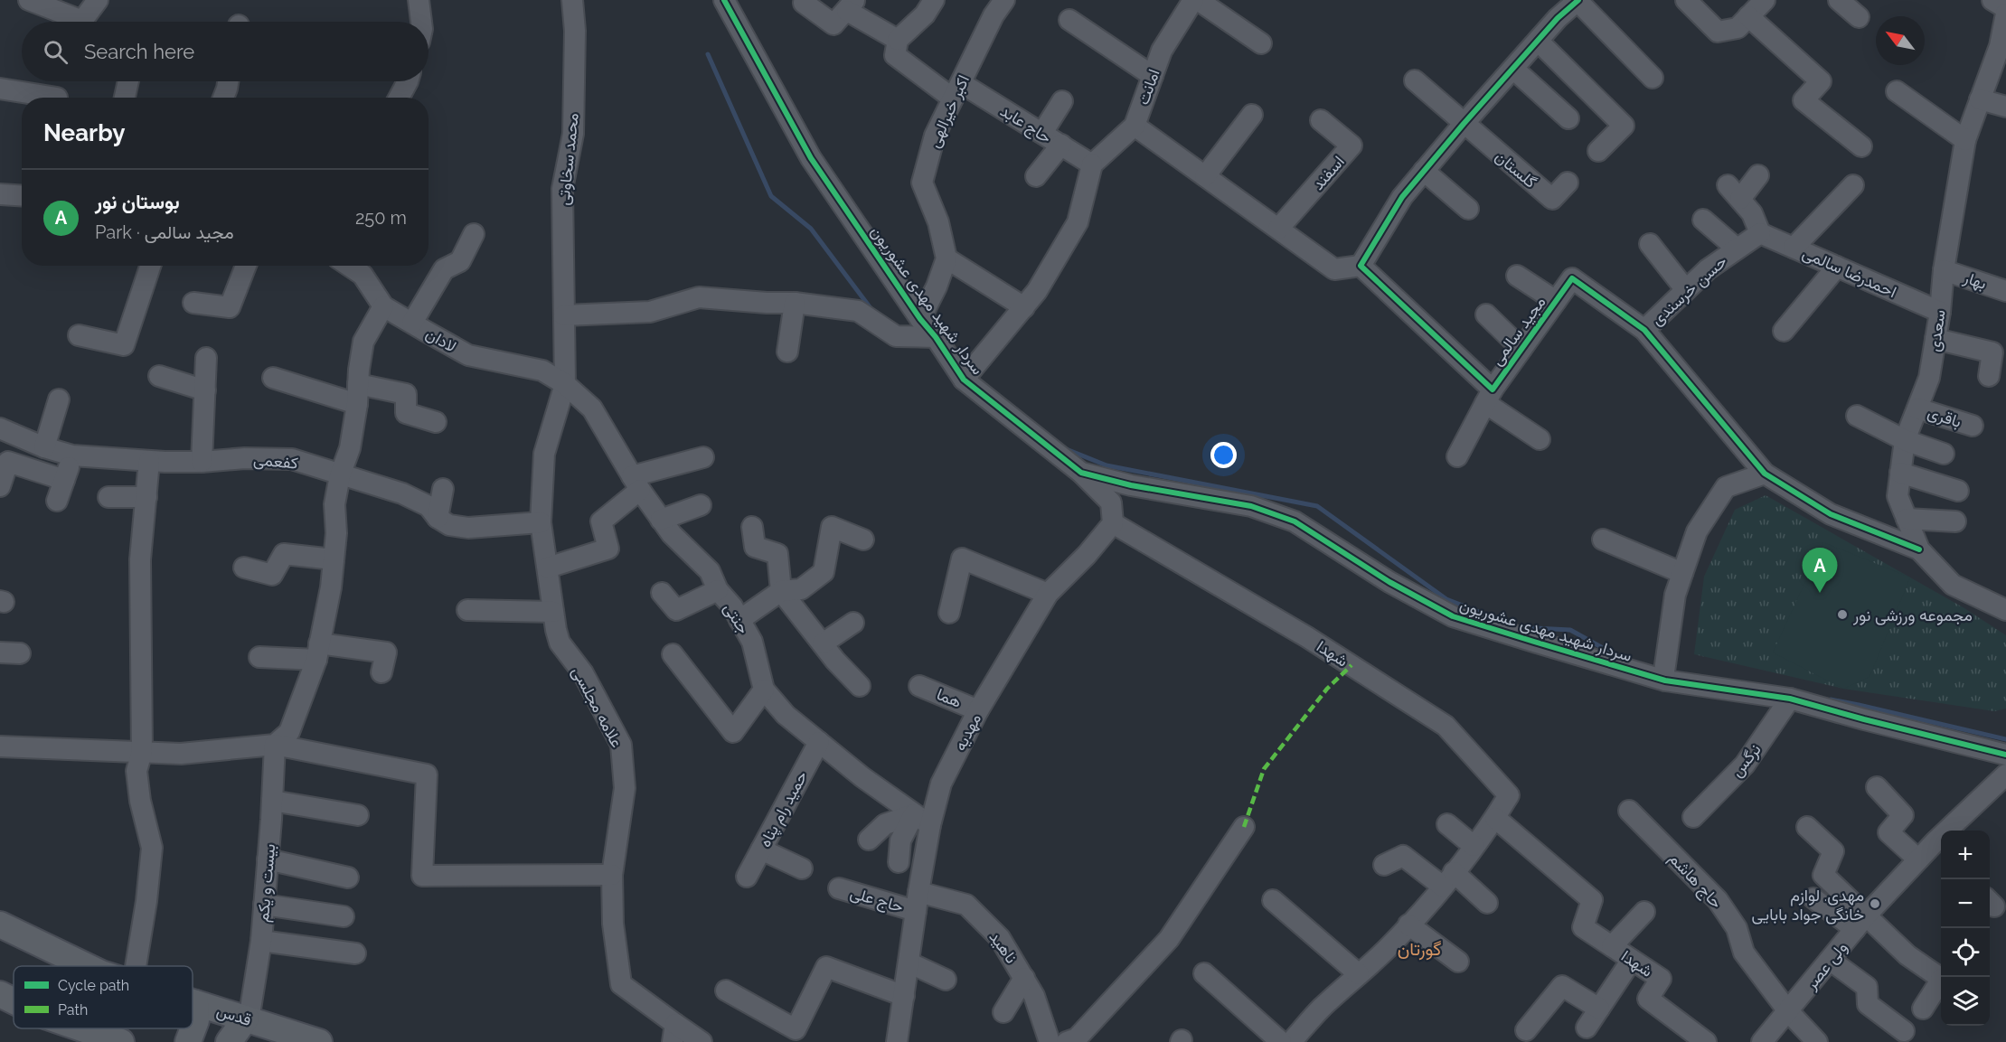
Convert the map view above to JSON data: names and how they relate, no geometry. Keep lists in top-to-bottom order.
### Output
{
  "streets": {
    "main road": ["قدس"],
    "street": [
      "امانت",
      "اکبر خیرالهی",
      "حاج عابد",
      "محمد سخاوتی",
      "گلستان",
      "اسفند",
      "احمدرضا سالمی",
      "بهار",
      "حسن خرسندی",
      "سردار شهید مهدی عشوریون",
      "مجید سالمی",
      "سعدی",
      "لادان",
      "باقری",
      "کفعمی",
      "جنتی",
      "شهدا",
      "هما",
      "علامه مجلسی",
      "مهدیه",
      "نرگس",
      "حمید رام پناه",
      "حاج هاشم",
      "بیست و یکم",
      "حاج علی",
      "ناهید",
      "ولی عصر"
    ]
  },
  "crossings": [
    ["امانت", "حاج عابد"],
    ["اکبر خیرالهی", "حاج عابد"],
    ["محمد سخاوتی", "لادان"],
    ["محمد سخاوتی", "جنتی"],
    ["محمد سخاوتی", "علامه مجلسی"],
    ["احمدرضا سالمی", "حسن خرسندی"],
    ["احمدرضا سالمی", "سعدی"],
    ["بهار", "سعدی"],
    ["حسن خرسندی", "مجید سالمی"],
    ["سردار شهید مهدی عشوریون", "نرگس"],
    ["مجید سالمی", "سعدی"],
    ["سعدی", "باقری"],
    ["لادان", "جنتی"],
    ["لادان", "علامه مجلسی"],
    ["کفعمی", "علامه مجلسی"],
    ["جنتی", "علامه مجلسی"],
    ["جنتی", "مهدیه"],
    ["جنتی", "حمید رام پناه"],
    ["شهدا", "مهدیه"],
    ["هما", "مهدیه"],
    ["مهدیه", "حاج علی"],
    ["مهدیه", "ناهید"],
    ["حاج هاشم", "ولی عصر"],
    ["بیست و یکم", "قدس"],
    ["حاج علی", "ناهید"]
  ],
  "districts": ["گورتان"],
  "places": ["مجموعه ورزشی نور", "مهدی. لوازم خانگی جواد بابایی"],
  "legend": ["Cycle path", "Path"],
  "north": "top left",
  "page": {
    "search": "Search here",
    "heading": "Nearby",
    "list": [
      {
        "mark": "A",
        "name": "بوستان نور",
        "note": "Park · مجید سالمی",
        "value": "250 m"
      }
    ],
    "pins": "A",
    "map_buttons": ["+", "−"]
  }
}
